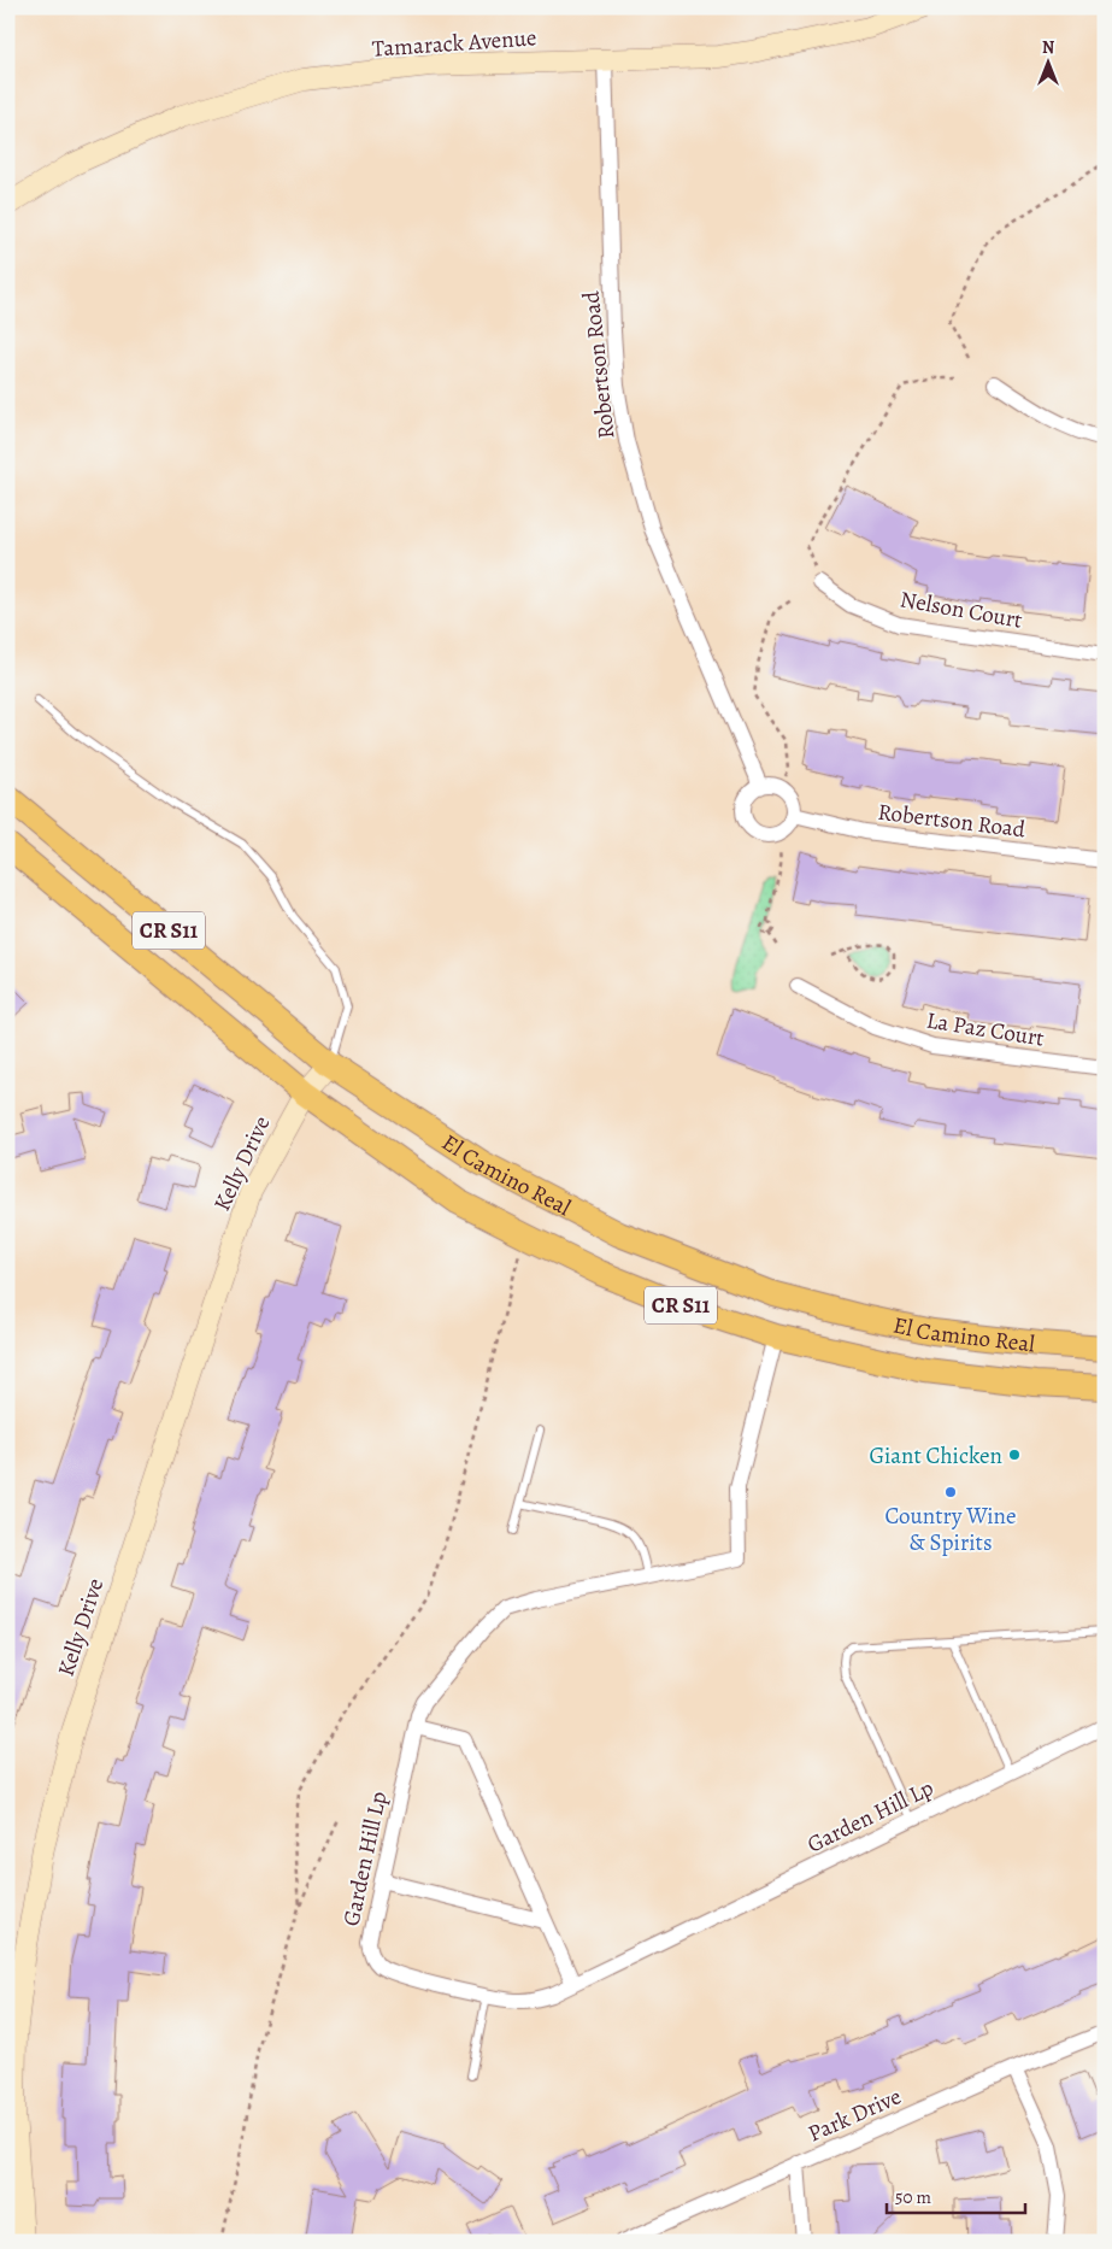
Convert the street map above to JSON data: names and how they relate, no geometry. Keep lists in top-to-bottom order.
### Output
{
  "streets": {
    "main road": ["CR S11", "El Camino Real"],
    "street": [
      "Tamarack Avenue",
      "Robertson Road",
      "Nelson Court",
      "La Paz Court",
      "Kelly Drive",
      "Garden Hill Lp",
      "Park Drive"
    ]
  },
  "crossings": [
    ["Tamarack Avenue", "Robertson Road"],
    ["Kelly Drive", "El Camino Real"],
    ["El Camino Real", "Garden Hill Lp"]
  ],
  "places": ["Giant Chicken", "Country Wine & Spirits"],
  "scale_bar": "50 m",
  "north": "top"
}
